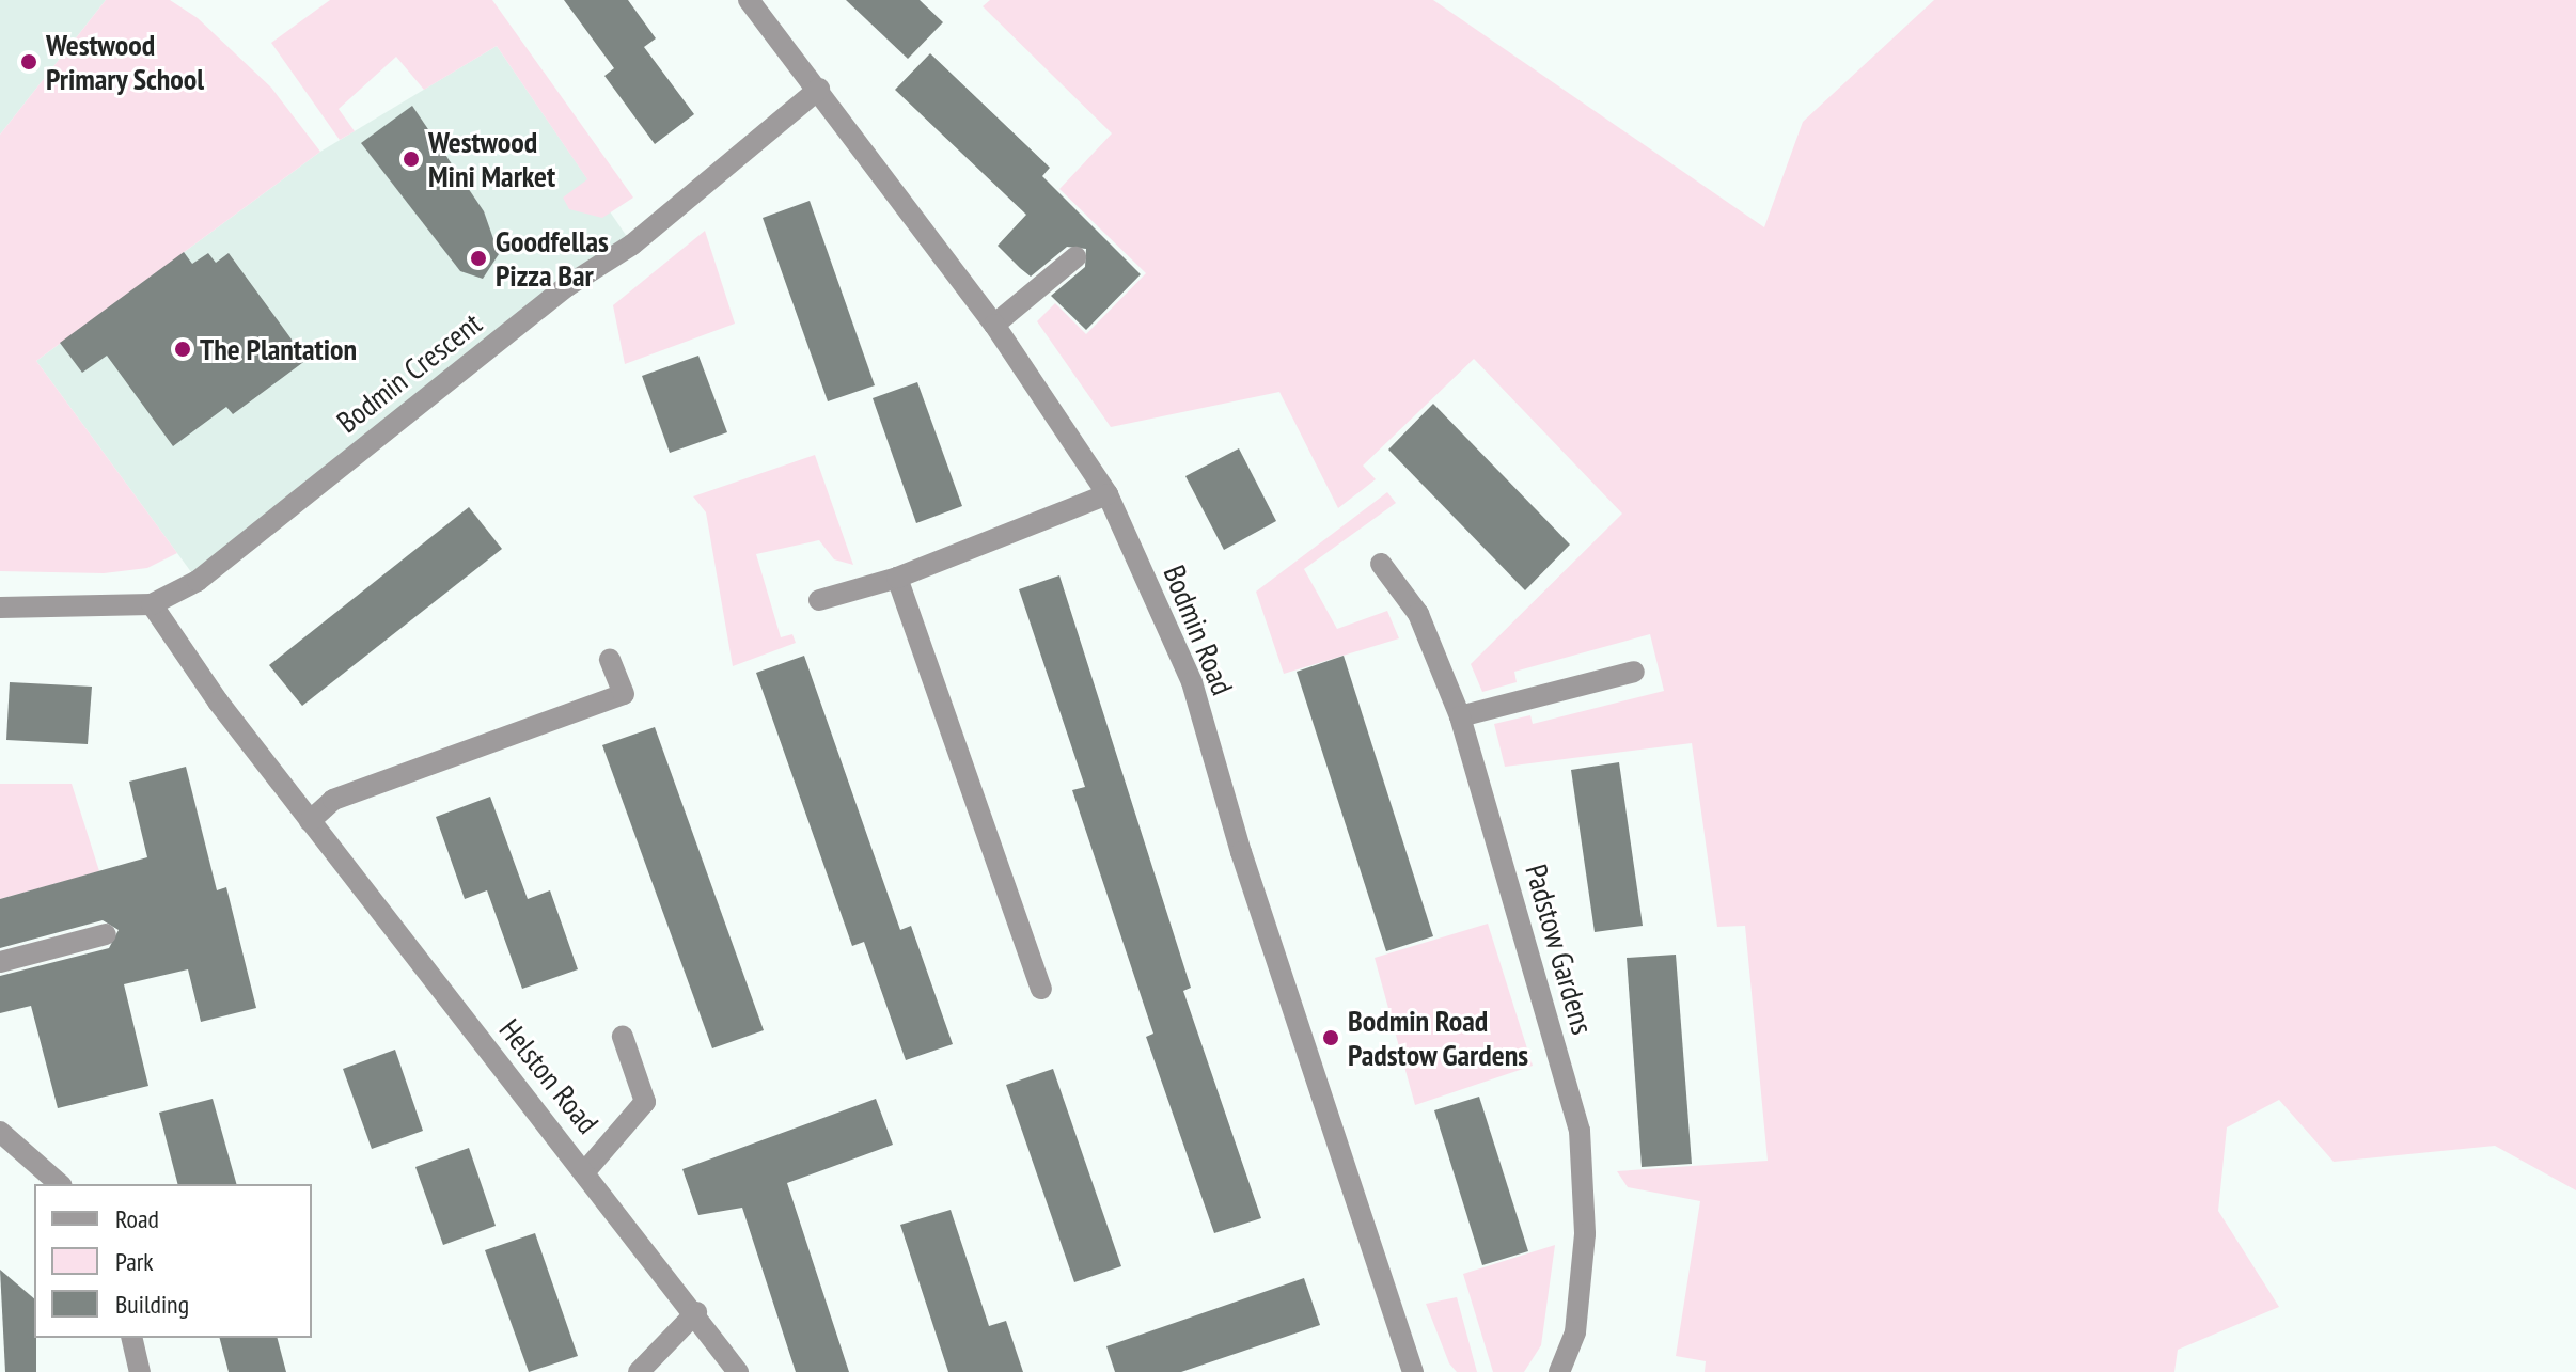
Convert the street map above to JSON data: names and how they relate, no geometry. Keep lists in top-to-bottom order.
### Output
{
  "streets": {
    "street": [
      "Bodmin Crescent",
      "Bodmin Road",
      "Padstow Gardens",
      "Helston Road"
    ]
  },
  "crossings": [
    ["Bodmin Crescent", "Bodmin Road"],
    ["Bodmin Crescent", "Helston Road"]
  ],
  "places": [
    "Westwood Primary School",
    "Westwood Mini Market",
    "Goodfellas Pizza Bar",
    "The Plantation",
    "Bodmin Road Padstow Gardens"
  ],
  "legend": ["Road", "Park", "Building"]
}
